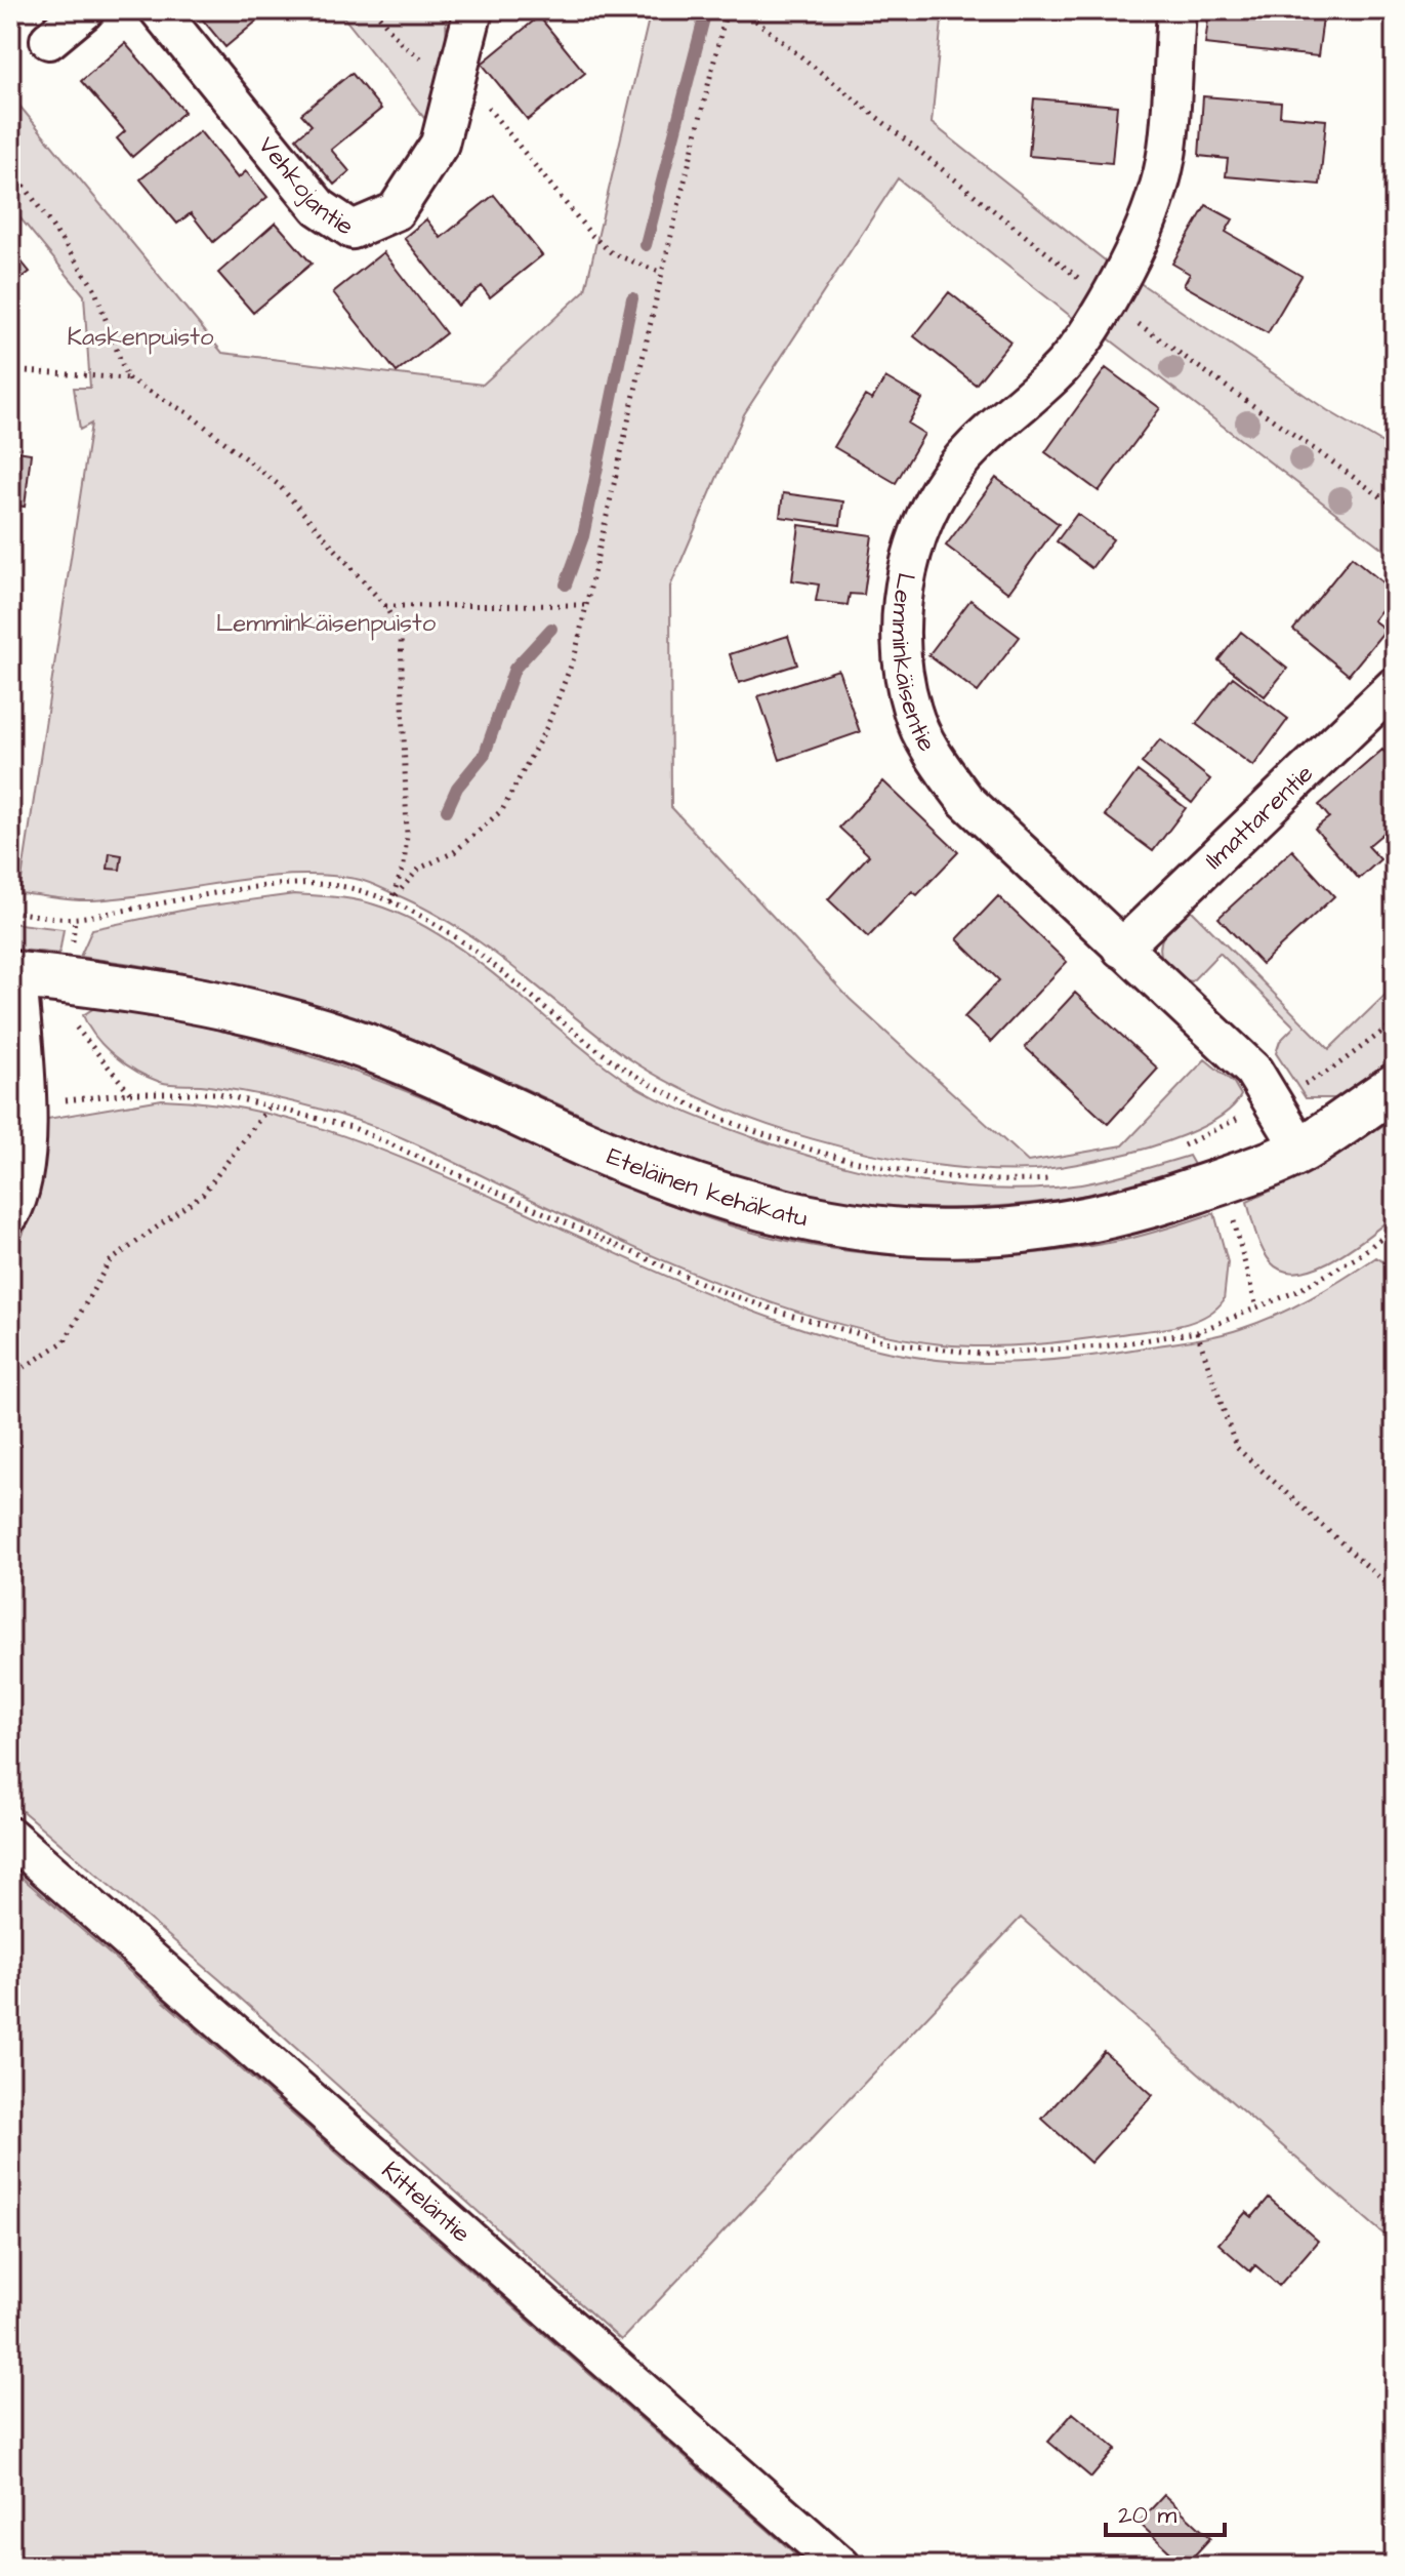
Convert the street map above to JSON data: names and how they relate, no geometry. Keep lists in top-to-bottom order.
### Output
{
  "streets": {
    "street": [
      "Vehkojantie",
      "Lemminkäisentie",
      "Ilmattarentie",
      "Eteläinen kehäkatu",
      "Kitteläntie"
    ]
  },
  "crossings": [
    ["Lemminkäisentie", "Ilmattarentie"],
    ["Lemminkäisentie", "Eteläinen kehäkatu"]
  ],
  "parks": ["Kaskenpuisto", "Lemminkäisenpuisto"],
  "scale_bar": "20 m"
}
